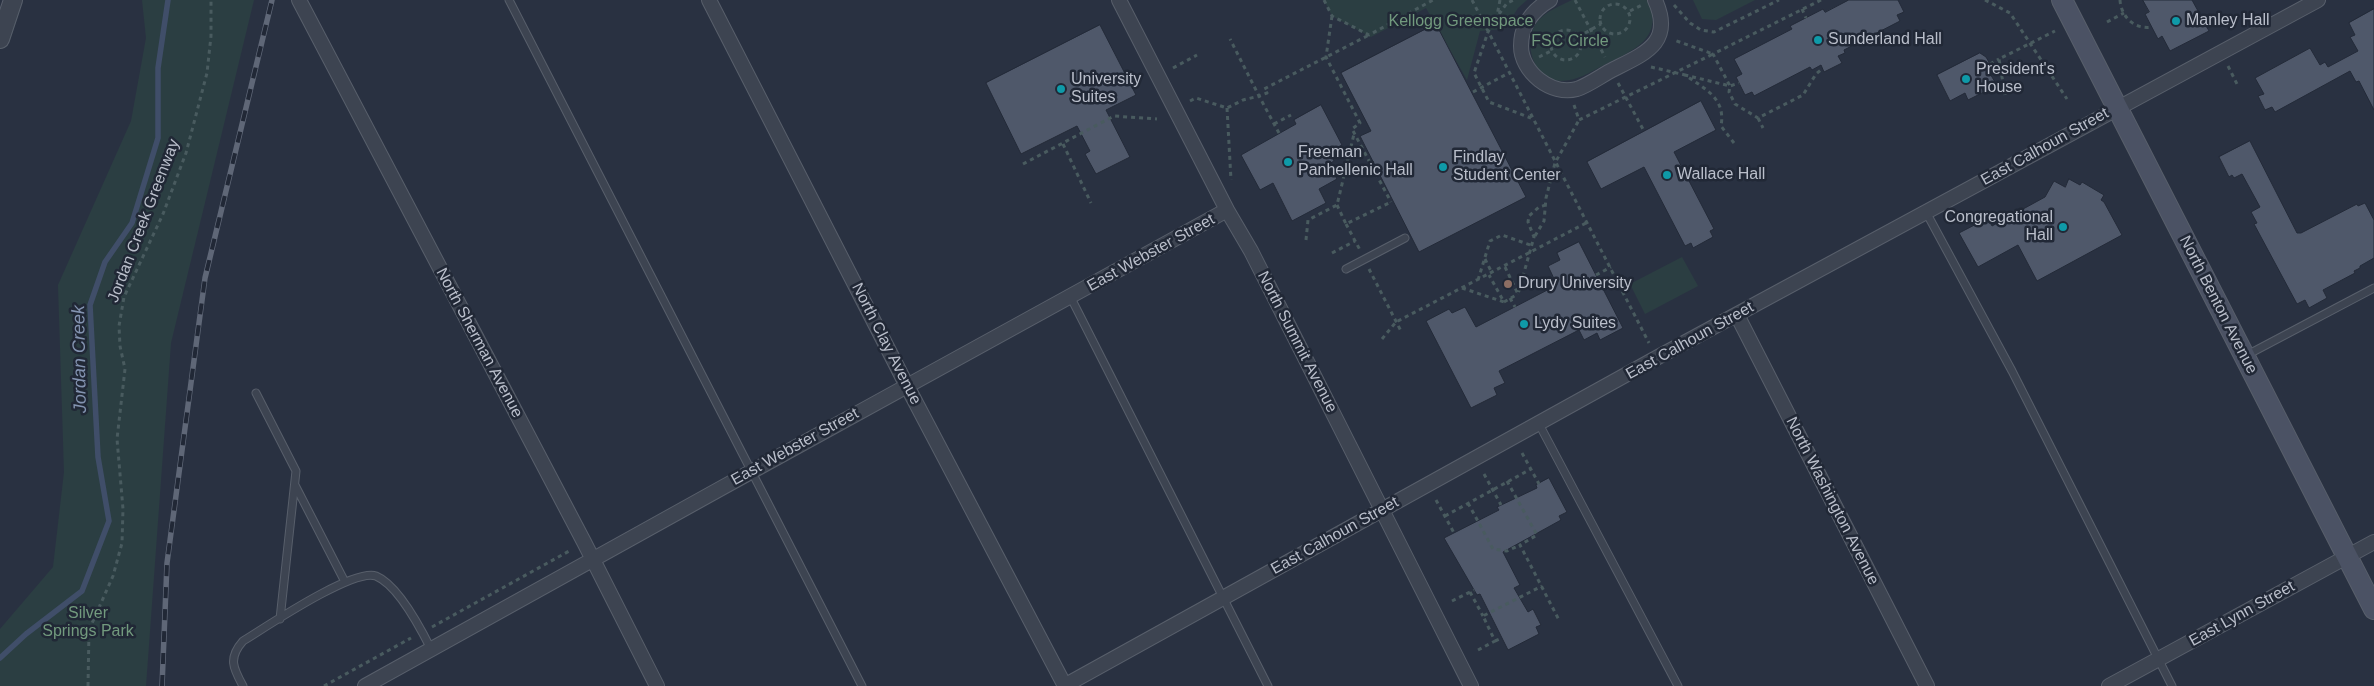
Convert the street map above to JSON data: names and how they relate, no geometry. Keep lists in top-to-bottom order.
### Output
{
  "streets": {
    "main road": ["North Benton Avenue"],
    "street": [
      "East Calhoun Street",
      "East Webster Street",
      "North Summit Avenue",
      "North Sherman Avenue",
      "North Clay Avenue",
      "North Washington Avenue",
      "East Lynn Street"
    ],
    "path": ["Jordan Creek Greenway"]
  },
  "crossings": [
    ["East Calhoun Street", "North Benton Avenue"],
    ["East Calhoun Street", "North Summit Avenue"],
    ["East Calhoun Street", "North Clay Avenue"],
    ["East Calhoun Street", "North Washington Avenue"],
    ["East Webster Street", "North Summit Avenue"],
    ["East Webster Street", "North Sherman Avenue"],
    ["East Webster Street", "North Clay Avenue"],
    ["North Benton Avenue", "East Lynn Street"]
  ],
  "water": ["Jordan Creek"],
  "parks": ["Kellogg Greenspace", "FSC Circle", "Silver Springs Park"],
  "places": [
    "Manley Hall",
    "Sunderland Hall",
    "President's House",
    "University Suites",
    "Freeman Panhellenic Hall",
    "Findlay Student Center",
    "Wallace Hall",
    "Congregational Hall",
    "Drury University",
    "Lydy Suites"
  ]
}
